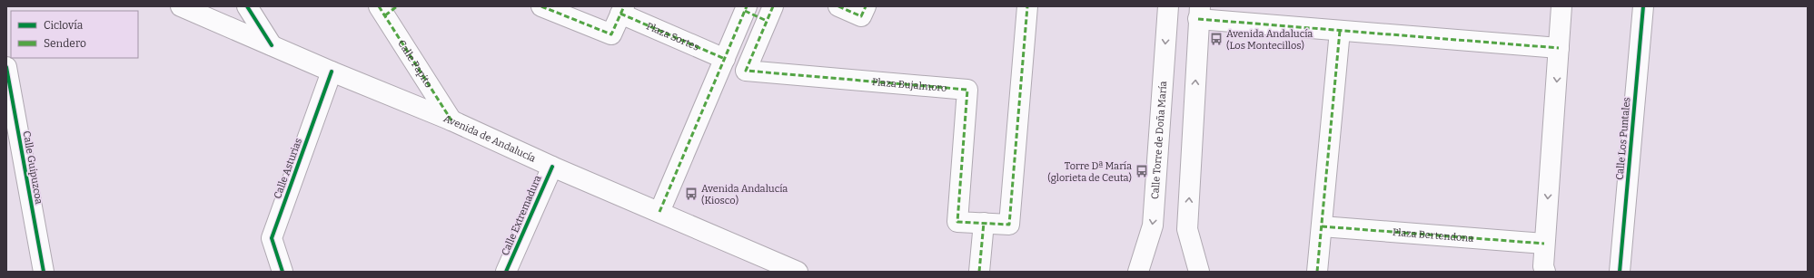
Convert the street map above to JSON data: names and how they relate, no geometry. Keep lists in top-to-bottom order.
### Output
{
  "streets": {
    "street": [
      "Plaza Sortes",
      "Calle Papito",
      "Plaza Bujalmoro",
      "Avenida de Andalucía",
      "Calle Los Puntales",
      "Calle Torre de Doña María",
      "Calle Guipuzcoa",
      "Calle Asturias",
      "Calle Extremadura",
      "Plaza Bertendona"
    ]
  },
  "crossings": [
    ["Calle Papito", "Avenida de Andalucía"],
    ["Avenida de Andalucía", "Calle Asturias"],
    ["Avenida de Andalucía", "Calle Extremadura"]
  ],
  "places": {
    "bus stop": ["Avenida Andalucía (Los Montecillos)", "Torre Dª María (glorieta de Ceuta)", "Avenida Andalucía (Kiosco)"]
  },
  "legend": ["Ciclovía", "Sendero"]
}
